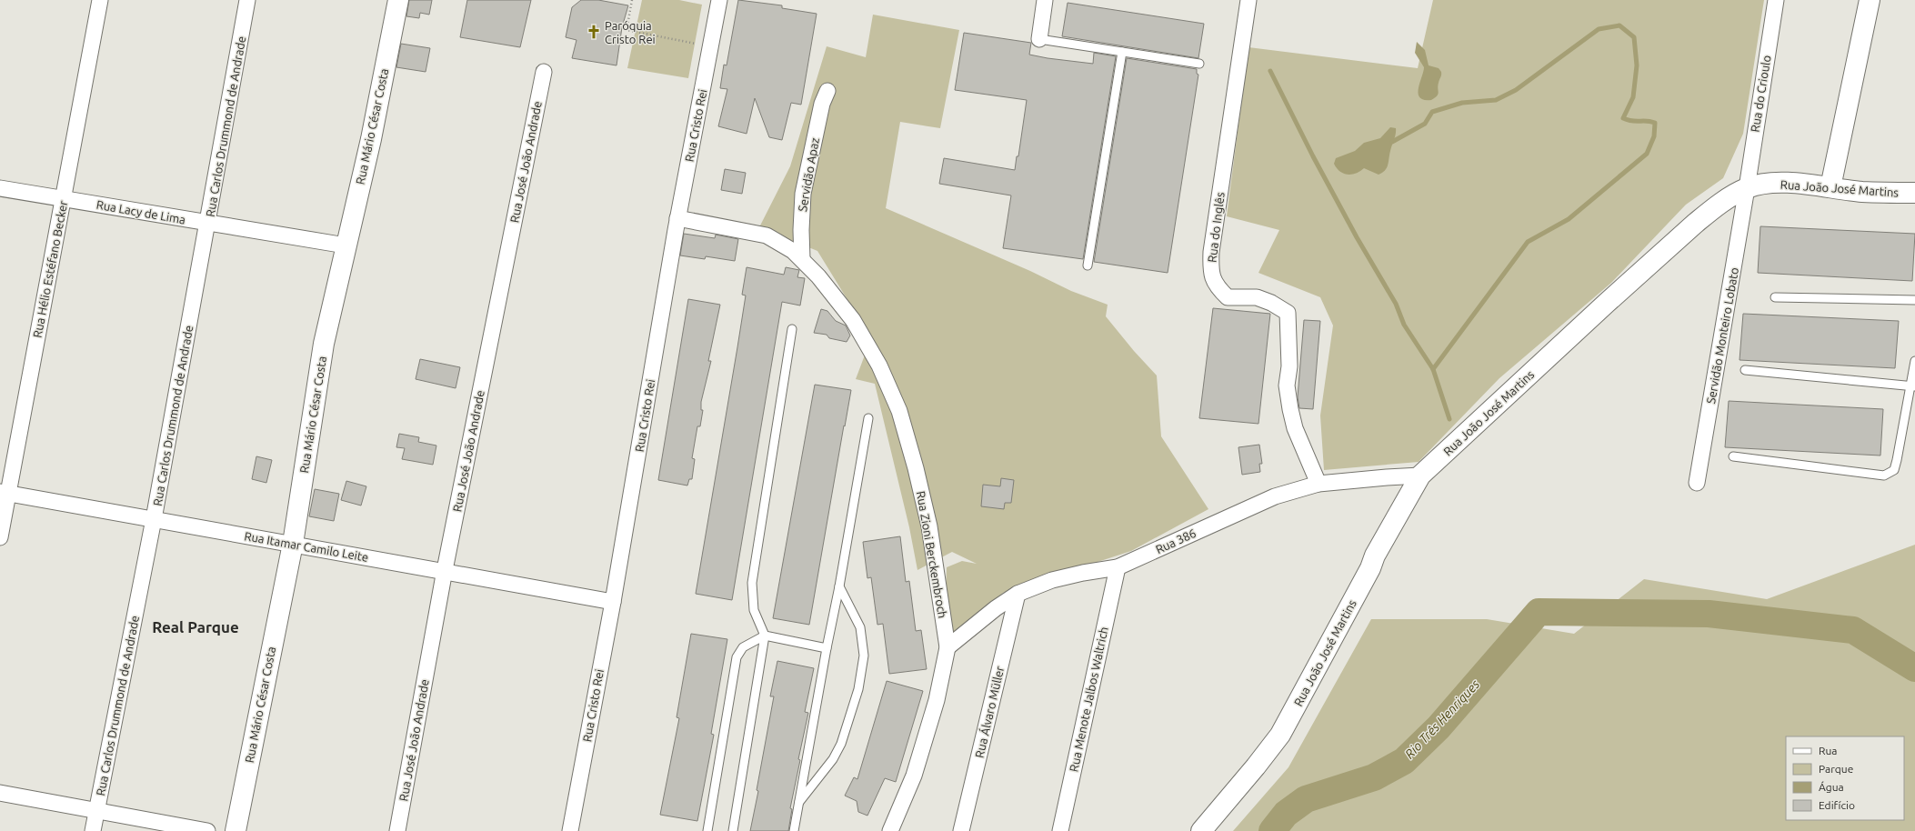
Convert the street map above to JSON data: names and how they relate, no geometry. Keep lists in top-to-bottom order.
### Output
{
  "streets": {
    "street": [
      "Rua do Crioulo",
      "Rua Cristo Rei",
      "Rua Carlos Drummond de Andrade",
      "Rua Mário César Costa",
      "Rua José João Andrade",
      "Servidão Apaz",
      "Rua João José Martins",
      "Rua Lacy de Lima",
      "Rua do Inglês",
      "Rua Hélio Estéfano Becker",
      "Servidão Monteiro Lobato",
      "Rua 386",
      "Rua Itamar Camilo Leite",
      "Rua Zioni Berckembroch",
      "Rua Menote Jalbos Waltrich",
      "Rua Álvaro Müller"
    ]
  },
  "crossings": [
    ["Rua do Crioulo", "Rua João José Martins"],
    ["Rua do Crioulo", "Servidão Monteiro Lobato"],
    ["Rua Cristo Rei", "Rua Itamar Camilo Leite"],
    ["Rua Cristo Rei", "Rua Zioni Berckembroch"],
    ["Rua Carlos Drummond de Andrade", "Rua Lacy de Lima"],
    ["Rua Carlos Drummond de Andrade", "Rua Itamar Camilo Leite"],
    ["Rua Mário César Costa", "Rua Lacy de Lima"],
    ["Rua Mário César Costa", "Rua Itamar Camilo Leite"],
    ["Rua José João Andrade", "Rua Itamar Camilo Leite"],
    ["Servidão Apaz", "Rua Zioni Berckembroch"],
    ["Rua João José Martins", "Servidão Monteiro Lobato"],
    ["Rua João José Martins", "Rua 386"],
    ["Rua Lacy de Lima", "Rua Hélio Estéfano Becker"],
    ["Rua do Inglês", "Rua 386"],
    ["Rua Hélio Estéfano Becker", "Rua Itamar Camilo Leite"],
    ["Rua 386", "Rua Zioni Berckembroch"],
    ["Rua 386", "Rua Menote Jalbos Waltrich"],
    ["Rua 386", "Rua Álvaro Müller"]
  ],
  "districts": ["Real Parque"],
  "water": ["Rio Três Henriques"],
  "places": {
    "church": ["Paróquia Cristo Rei"]
  },
  "legend": [
    "Rua",
    "Parque",
    "Água",
    "Edifício"
  ]
}
